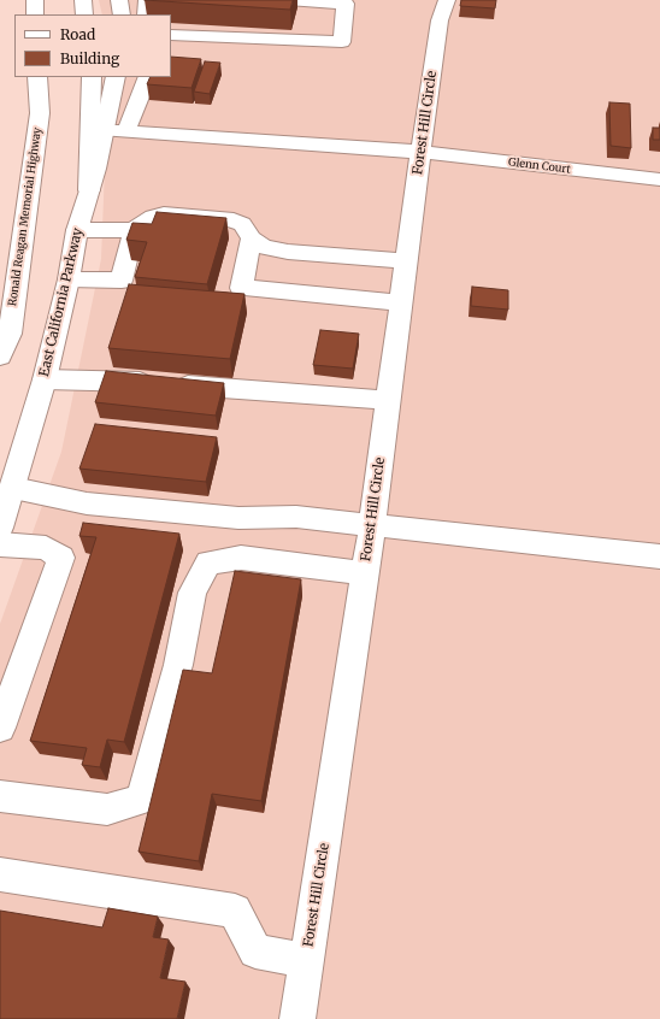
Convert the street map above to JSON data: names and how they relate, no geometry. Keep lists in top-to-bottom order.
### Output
{
  "streets": {
    "main road": [
      "Forest Hill Circle",
      "Glenn Court",
      "Ronald Reagan Memorial Highway",
      "East California Parkway"
    ]
  },
  "crossings": [
    ["Forest Hill Circle", "Glenn Court"],
    ["Glenn Court", "East California Parkway"]
  ],
  "legend": ["Road", "Building"]
}
